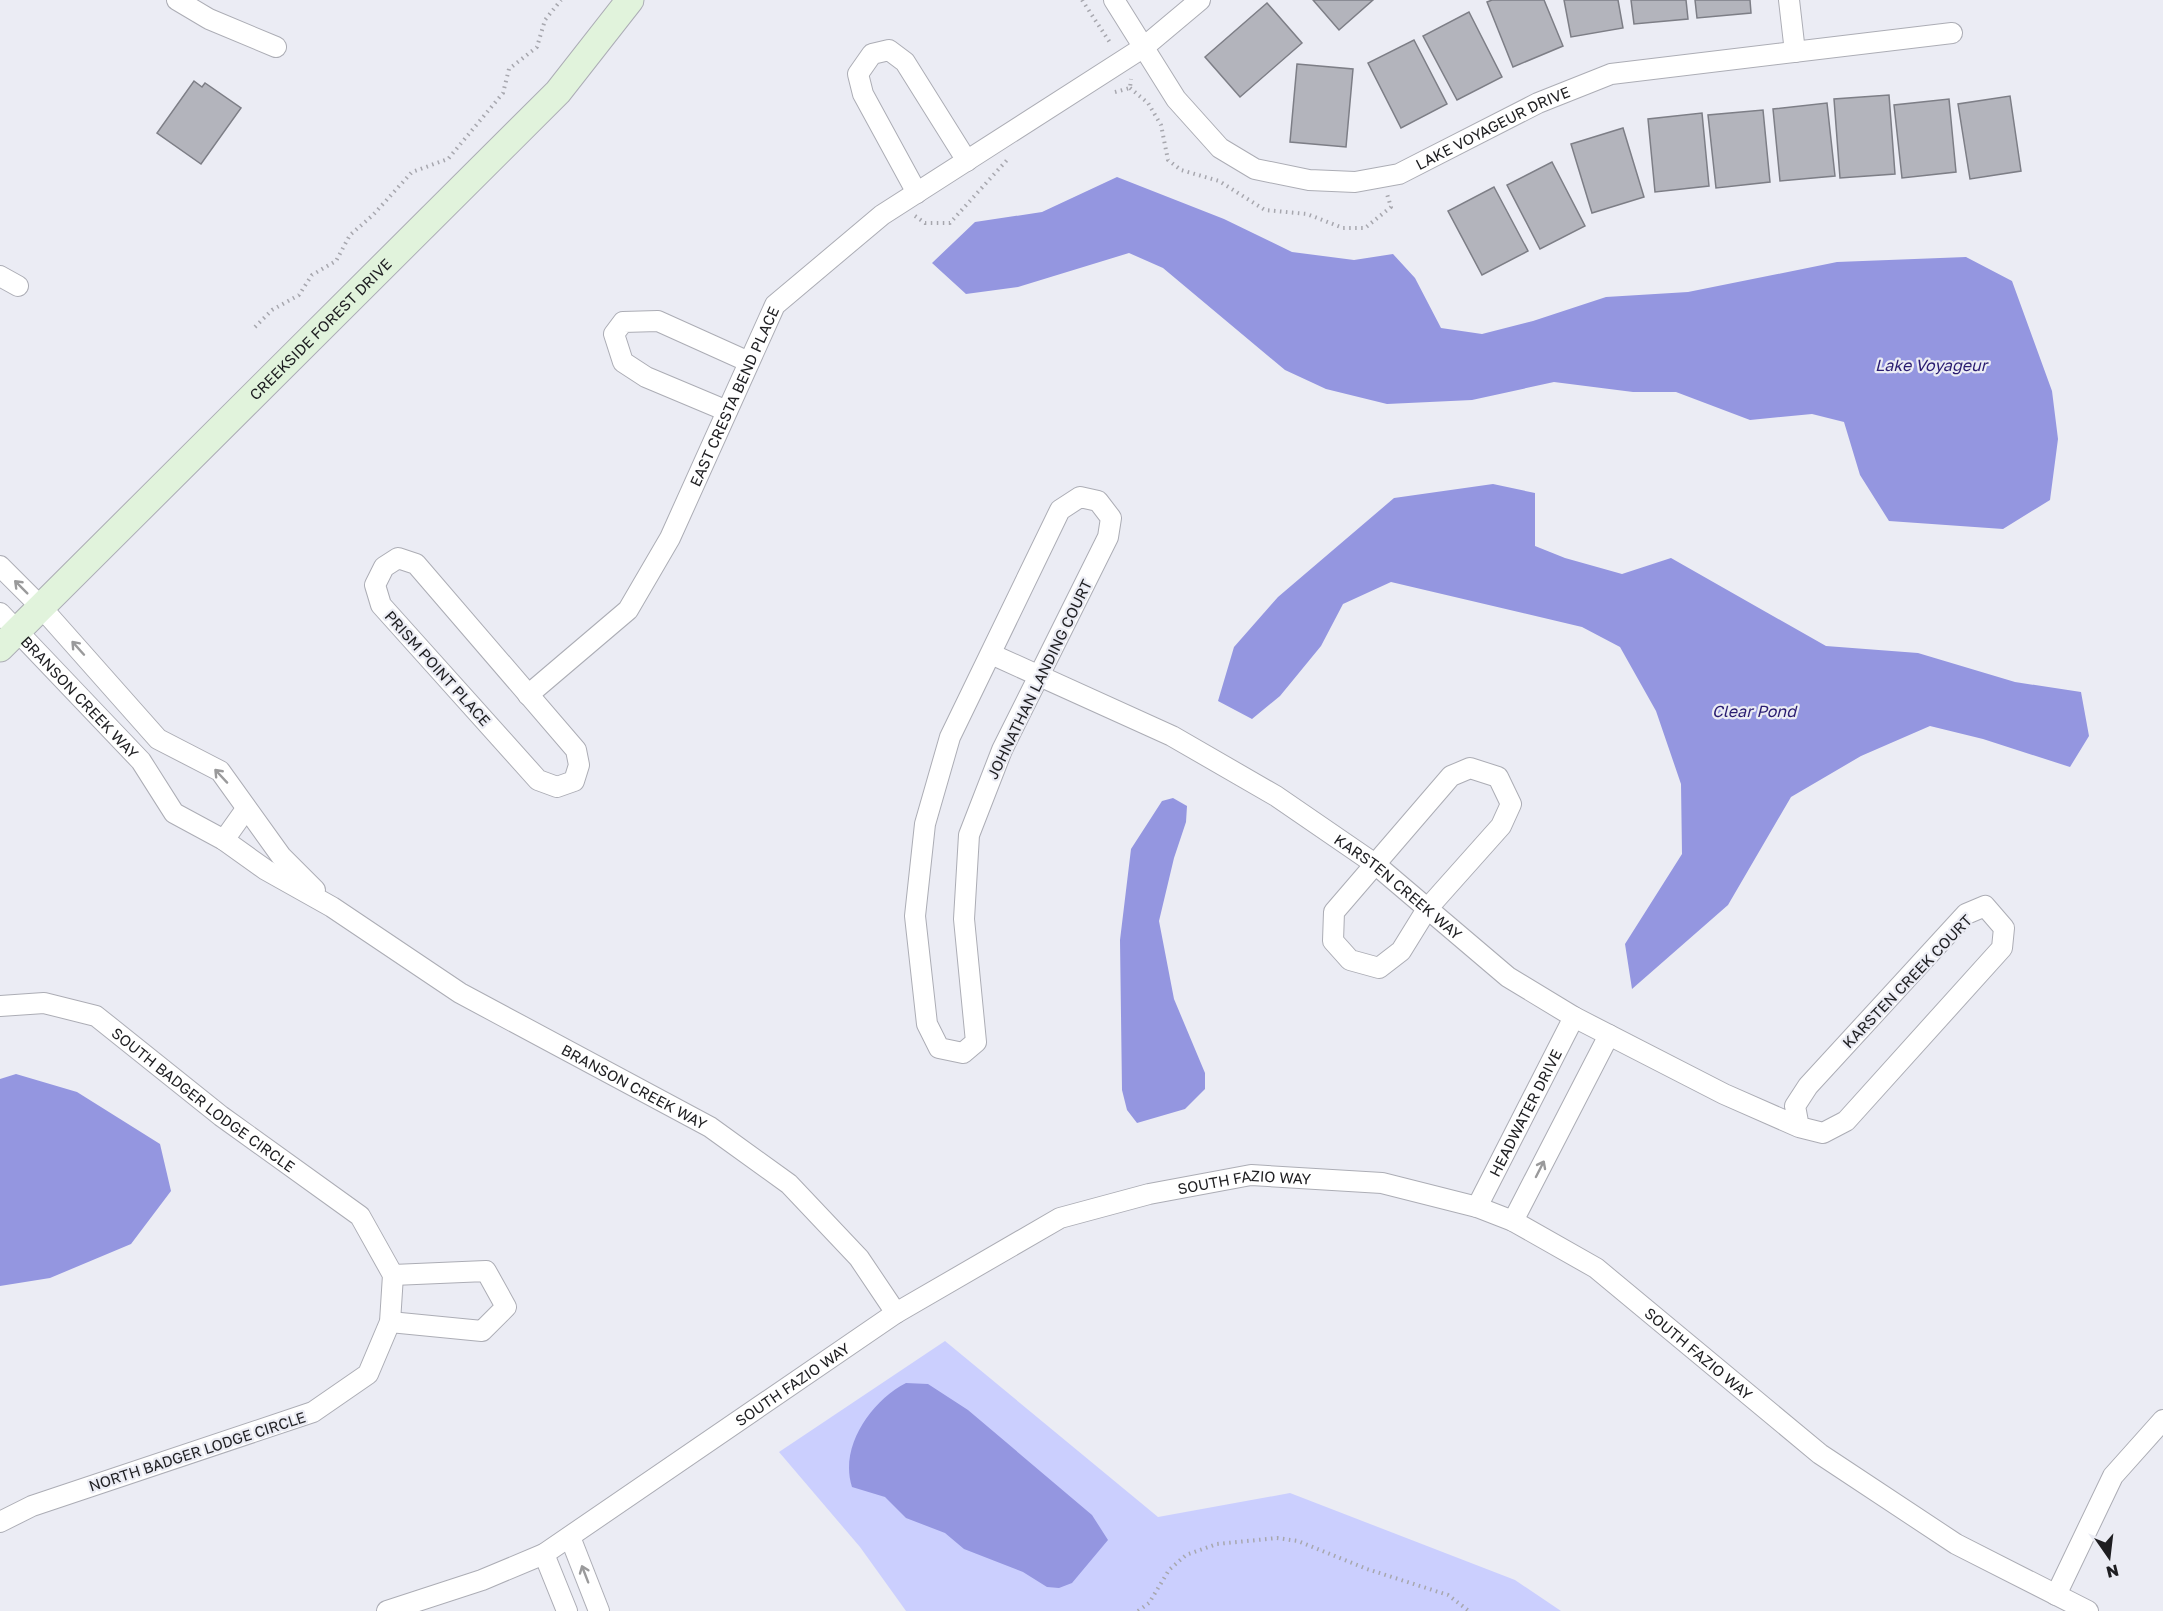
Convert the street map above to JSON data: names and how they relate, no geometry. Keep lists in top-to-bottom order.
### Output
{
  "streets": {
    "main road": ["CREEKSIDE FOREST DRIVE"],
    "street": [
      "LAKE VOYAGEUR DRIVE",
      "EAST CRESTA BEND PLACE",
      "PRISM POINT PLACE",
      "JOHNATHAN LANDING COURT",
      "BRANSON CREEK WAY",
      "KARSTEN CREEK WAY",
      "KARSTEN CREEK COURT",
      "SOUTH BADGER LODGE CIRCLE",
      "HEADWATER DRIVE",
      "SOUTH FAZIO WAY",
      "NORTH BADGER LODGE CIRCLE"
    ]
  },
  "crossings": [
    ["LAKE VOYAGEUR DRIVE", "EAST CRESTA BEND PLACE"],
    ["CREEKSIDE FOREST DRIVE", "BRANSON CREEK WAY"],
    ["EAST CRESTA BEND PLACE", "PRISM POINT PLACE"],
    ["JOHNATHAN LANDING COURT", "KARSTEN CREEK WAY"],
    ["BRANSON CREEK WAY", "SOUTH FAZIO WAY"],
    ["KARSTEN CREEK WAY", "KARSTEN CREEK COURT"],
    ["KARSTEN CREEK WAY", "HEADWATER DRIVE"],
    ["SOUTH BADGER LODGE CIRCLE", "NORTH BADGER LODGE CIRCLE"],
    ["HEADWATER DRIVE", "SOUTH FAZIO WAY"]
  ],
  "water": ["Lake Voyageur", "Clear Pond"],
  "north": "bottom"
}
